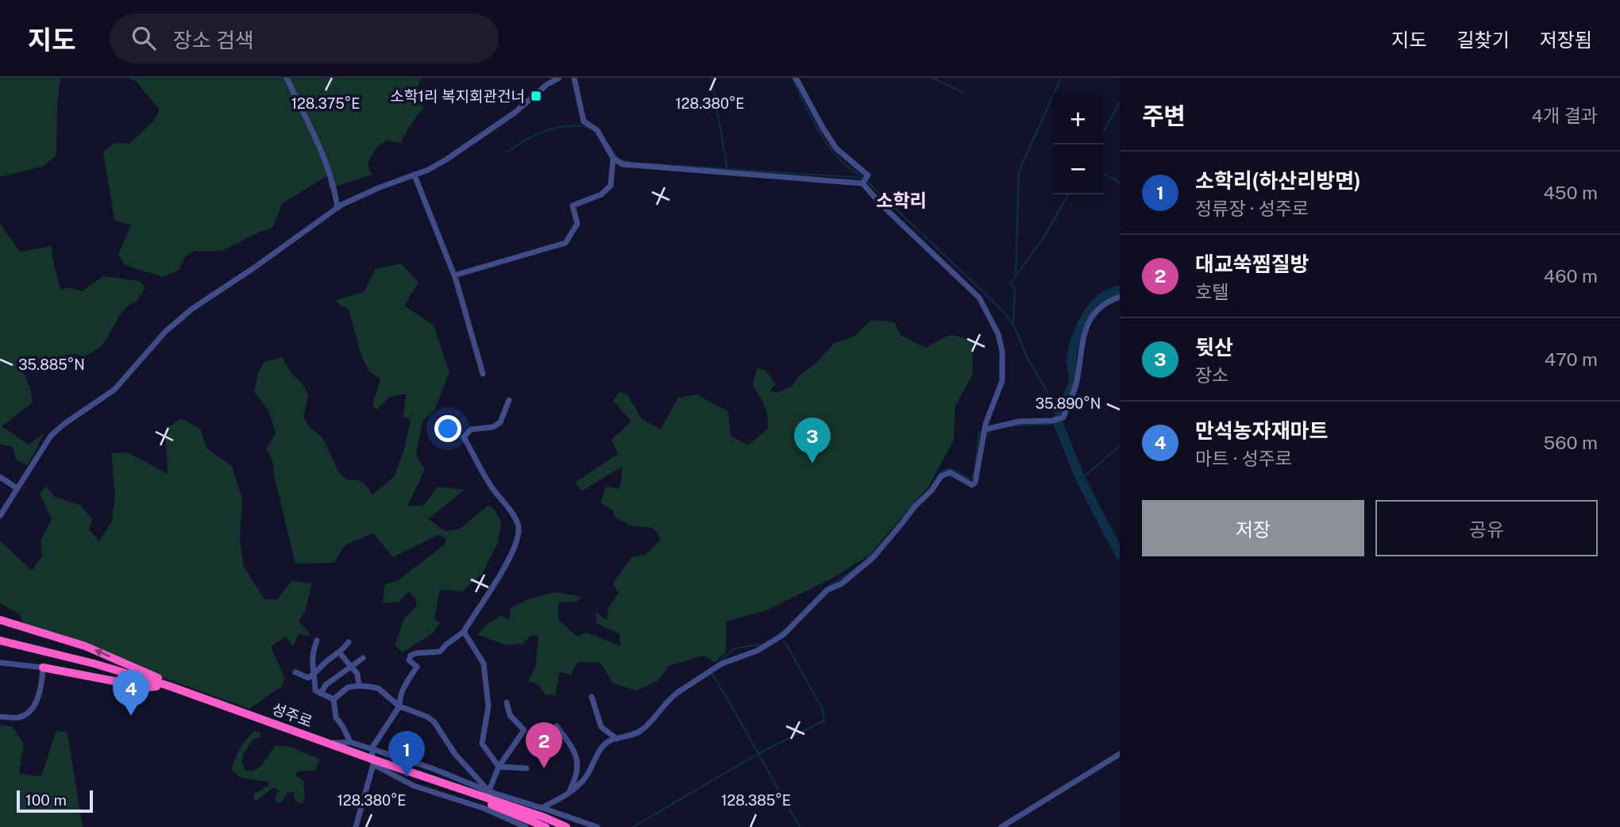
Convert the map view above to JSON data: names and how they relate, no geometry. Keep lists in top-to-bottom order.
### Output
{
  "streets": {
    "highway": ["성주로"]
  },
  "districts": ["소학리"],
  "places": {
    "transit": ["소학1리 복지회관건너"]
  },
  "scale_bar": "100 m",
  "page": {
    "header": "지도",
    "search": "장소 검색",
    "nav": ["지도", "길찾기", "저장됨"],
    "heading": ["주변", "4개 결과"],
    "map_buttons": ["+", "−"],
    "list": [
      {
        "mark": "1",
        "name": "소학리(하산리방면)",
        "note": "정류장 · 성주로",
        "value": "450 m"
      },
      {
        "mark": "2",
        "name": "대교쑥찜질방",
        "note": "호텔",
        "value": "460 m"
      },
      {
        "mark": "3",
        "name": "뒷산",
        "note": "장소",
        "value": "470 m"
      },
      {
        "mark": "4",
        "name": "만석농자재마트",
        "note": "마트 · 성주로",
        "value": "560 m"
      }
    ],
    "pins": [
      "3",
      "4",
      "2",
      "1"
    ],
    "buttons": ["저장", "공유"],
    "scale": "100 m"
  },
  "coordinates": [
    "128.375°E",
    "128.380°E",
    "35.885°N",
    "35.890°N",
    "128.385°E"
  ]
}
